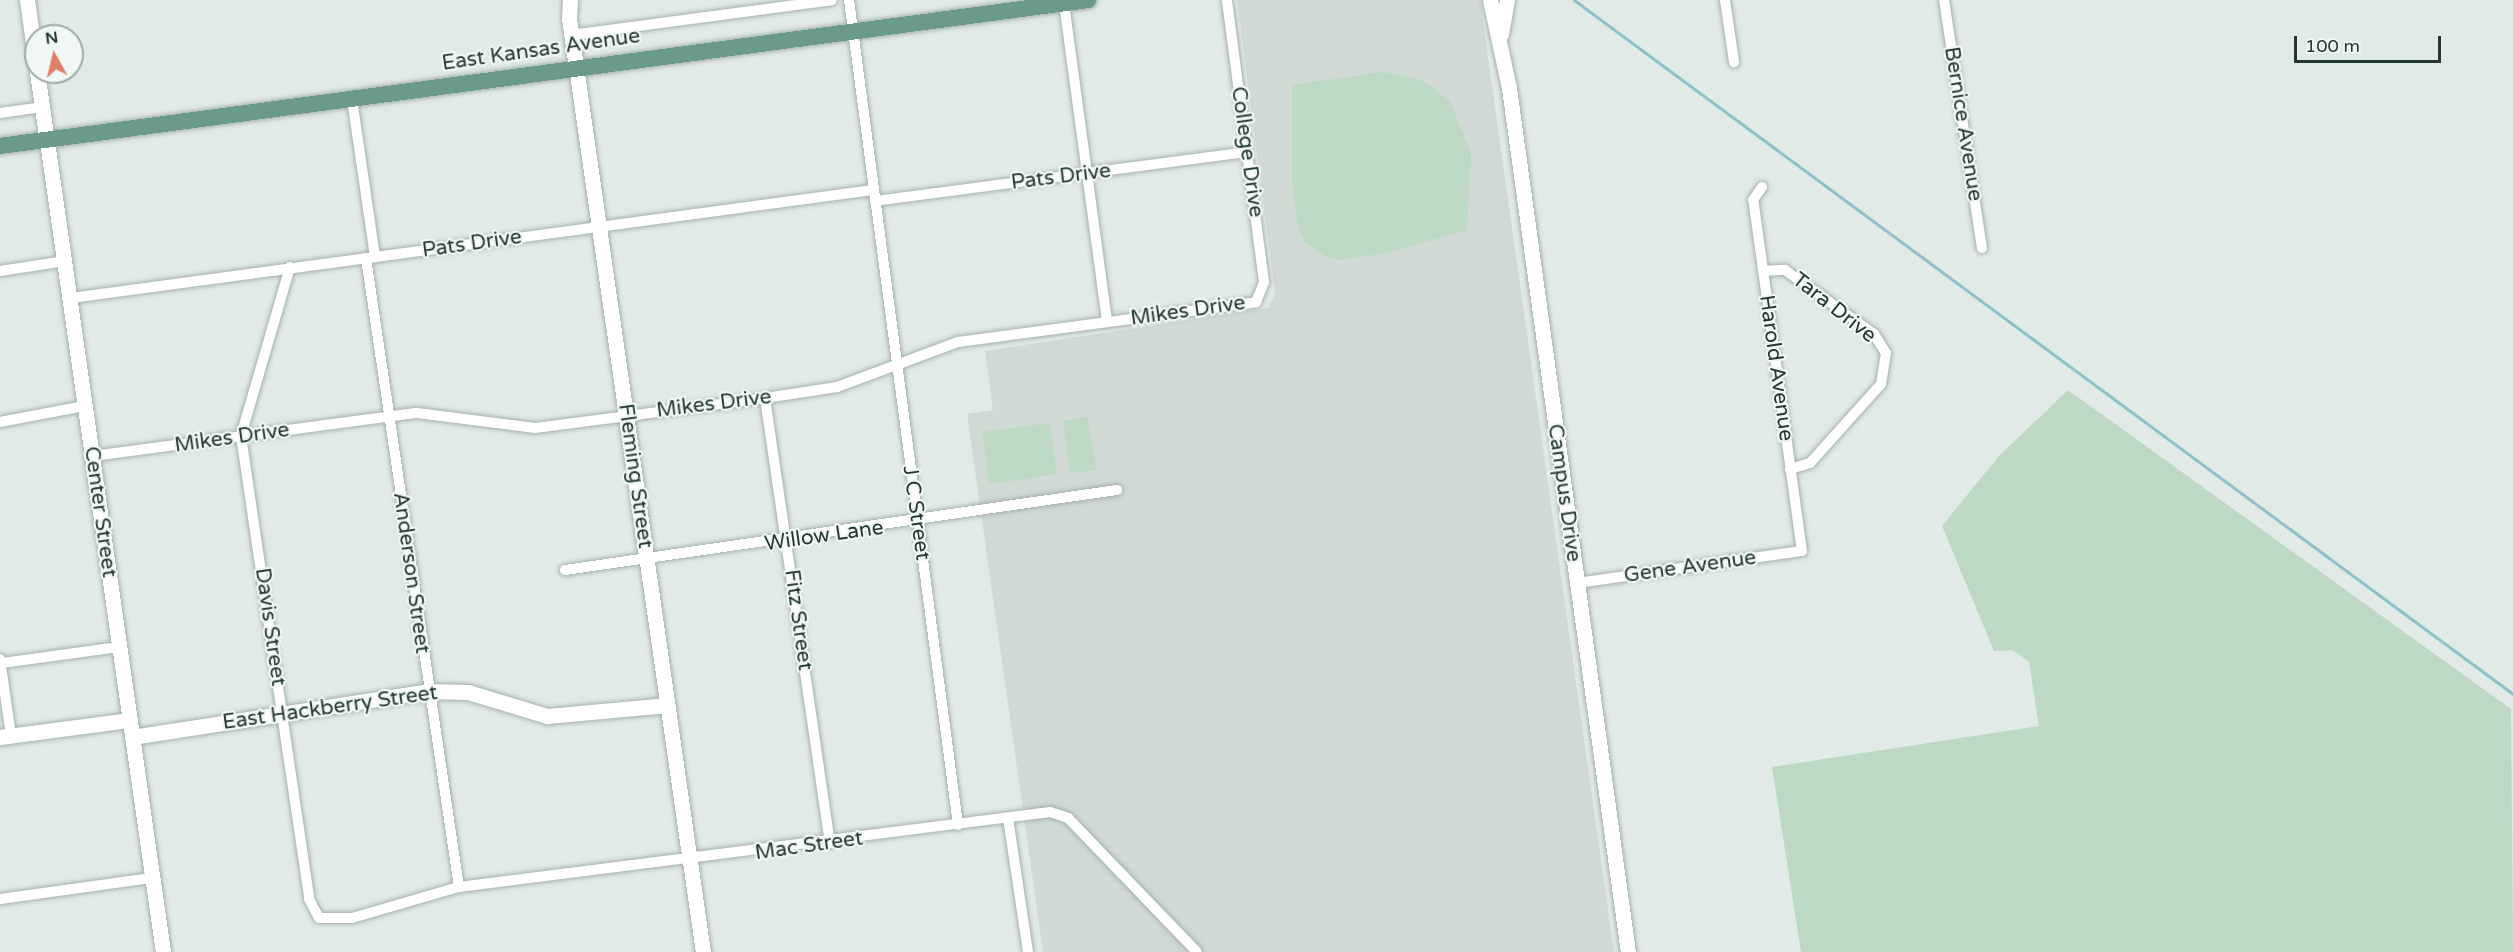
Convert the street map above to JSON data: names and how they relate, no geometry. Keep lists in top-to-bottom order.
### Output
{
  "streets": {
    "main road": ["East Kansas Avenue"],
    "street": [
      "Bernice Avenue",
      "College Drive",
      "Pats Drive",
      "Tara Drive",
      "Mikes Drive",
      "Harold Avenue",
      "Fleming Street",
      "Campus Drive",
      "Center Street",
      "J C Street",
      "Willow Lane",
      "Gene Avenue",
      "Anderson Street",
      "Fitz Street",
      "Davis Street",
      "East Hackberry Street",
      "Mac Street"
    ]
  },
  "crossings": [
    ["East Kansas Avenue", "Fleming Street"],
    ["East Kansas Avenue", "Center Street"],
    ["East Kansas Avenue", "J C Street"],
    ["East Kansas Avenue", "Anderson Street"],
    ["College Drive", "Pats Drive"],
    ["College Drive", "Mikes Drive"],
    ["Pats Drive", "Fleming Street"],
    ["Pats Drive", "Center Street"],
    ["Pats Drive", "J C Street"],
    ["Pats Drive", "Anderson Street"],
    ["Pats Drive", "Davis Street"],
    ["Tara Drive", "Harold Avenue"],
    ["Mikes Drive", "Fleming Street"],
    ["Mikes Drive", "Center Street"],
    ["Mikes Drive", "J C Street"],
    ["Mikes Drive", "Anderson Street"],
    ["Mikes Drive", "Fitz Street"],
    ["Mikes Drive", "Davis Street"],
    ["Harold Avenue", "Gene Avenue"],
    ["Fleming Street", "Willow Lane"],
    ["Fleming Street", "East Hackberry Street"],
    ["Fleming Street", "Mac Street"],
    ["Campus Drive", "Gene Avenue"],
    ["Center Street", "East Hackberry Street"],
    ["J C Street", "Willow Lane"],
    ["J C Street", "Mac Street"],
    ["Willow Lane", "Fitz Street"],
    ["Anderson Street", "Davis Street"],
    ["Anderson Street", "East Hackberry Street"],
    ["Anderson Street", "Mac Street"],
    ["Fitz Street", "Mac Street"],
    ["Davis Street", "East Hackberry Street"],
    ["Davis Street", "Mac Street"]
  ],
  "scale_bar": "100 m",
  "north": "top"
}
